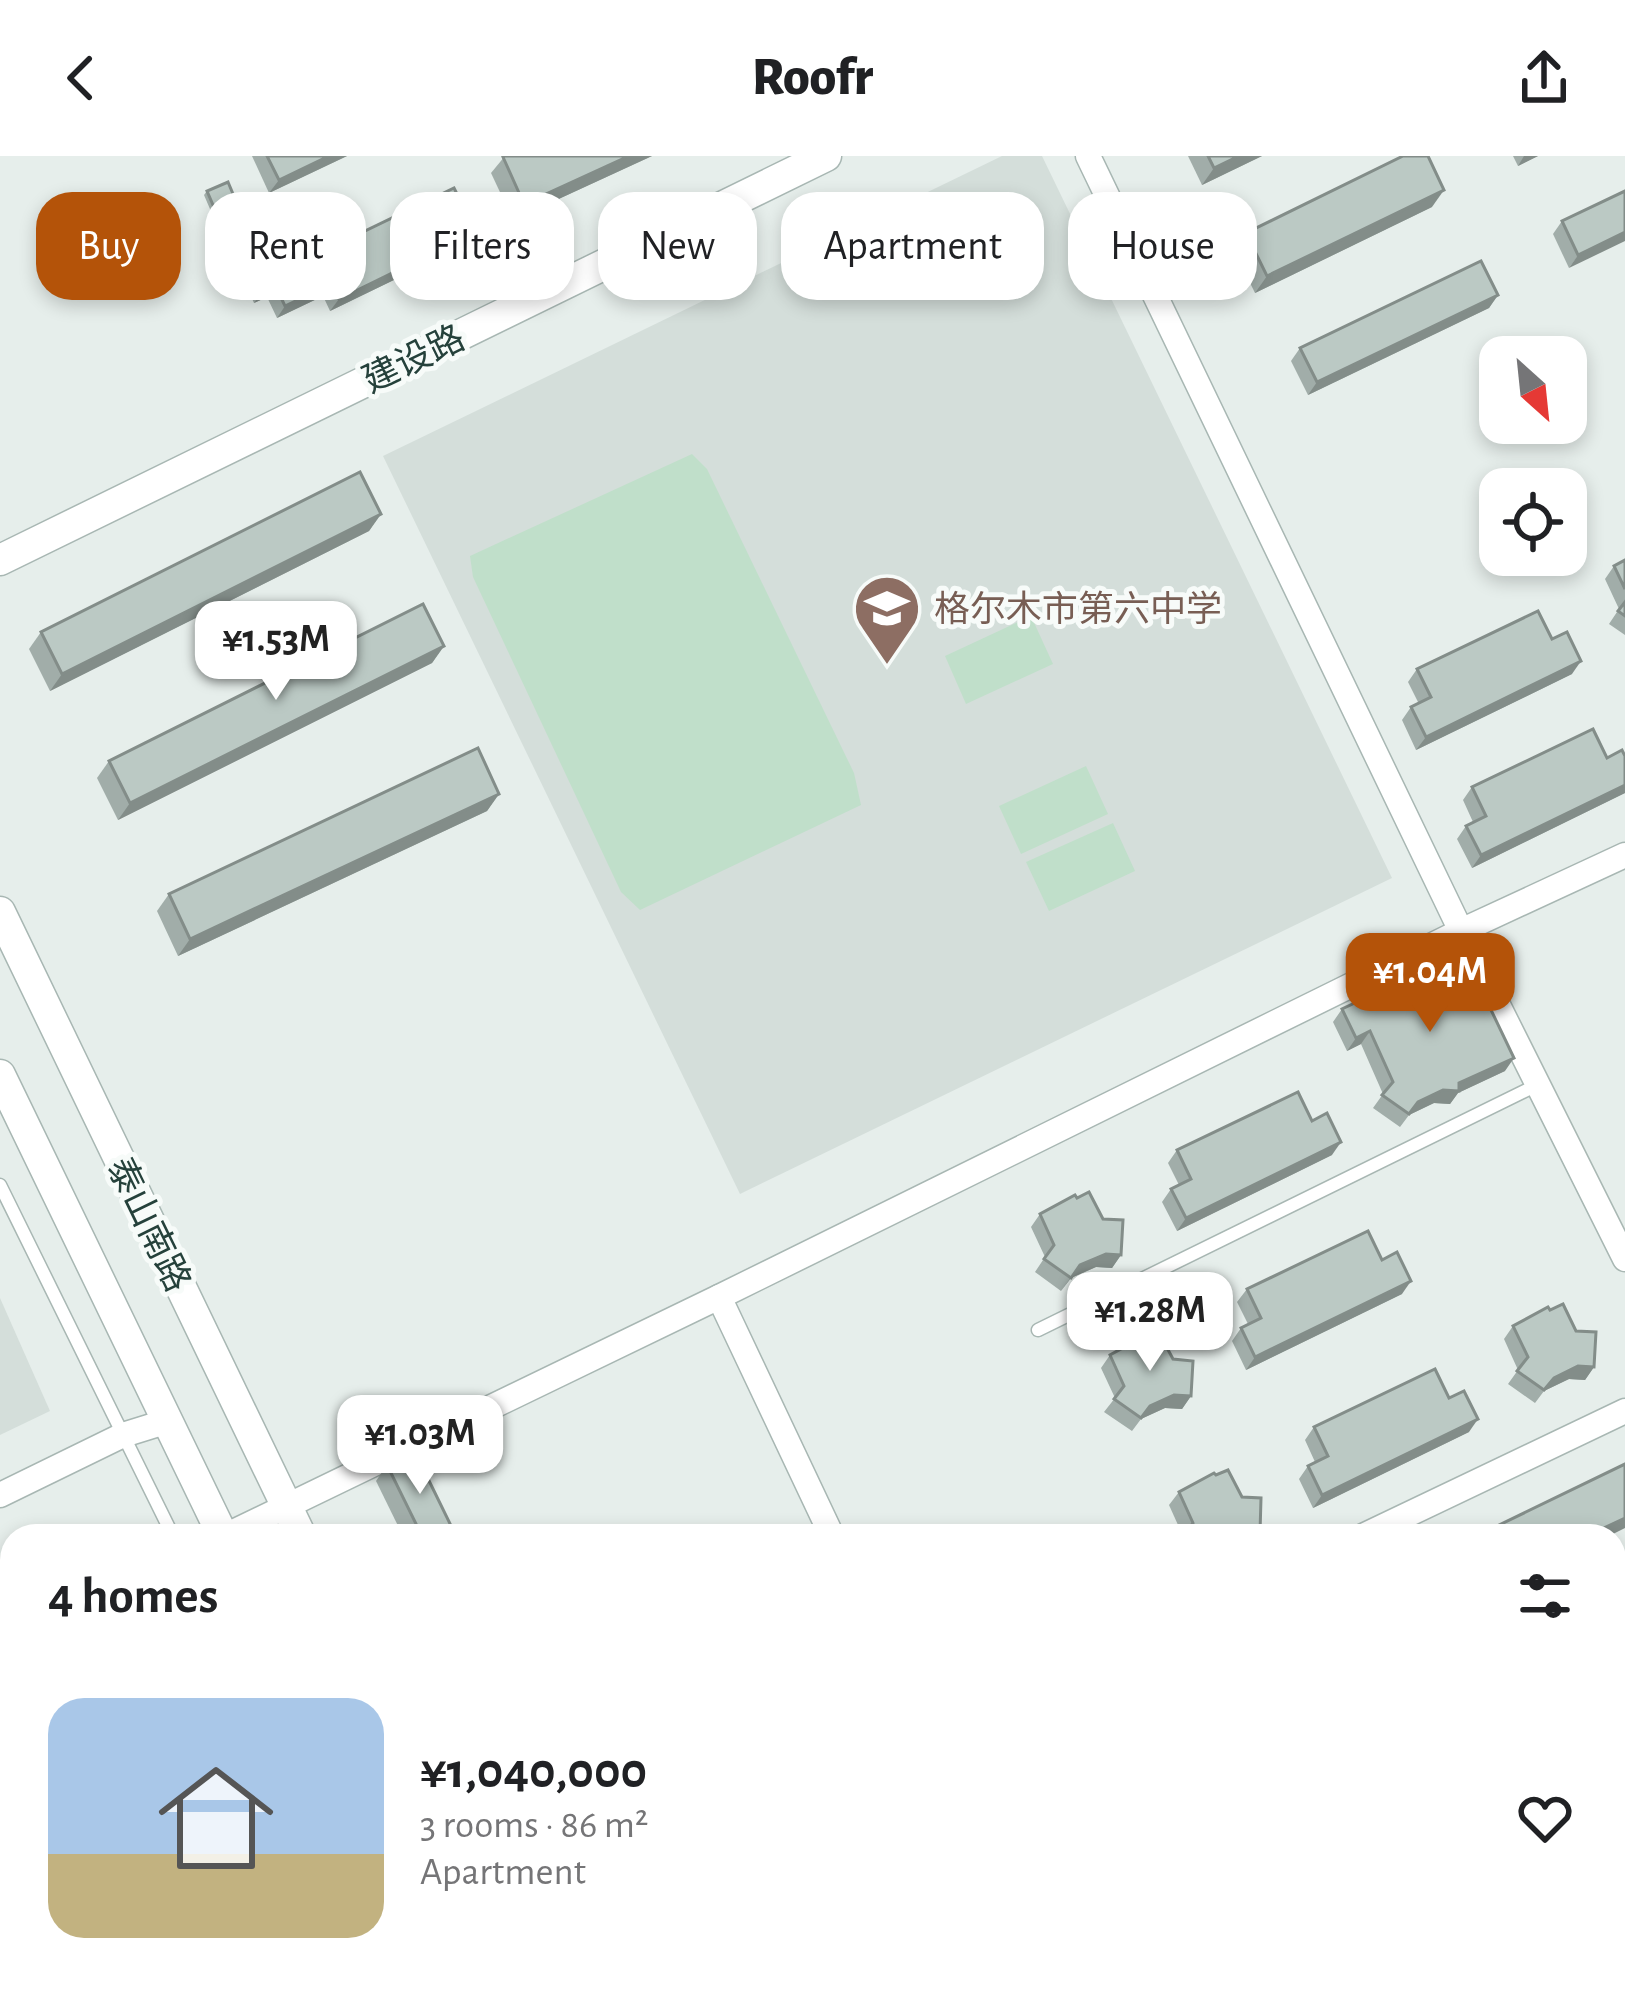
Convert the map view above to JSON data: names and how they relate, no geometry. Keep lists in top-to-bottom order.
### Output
{
  "streets": {
    "street": ["建设路", "泰山南路"]
  },
  "places": {
    "school or university": ["格尔木市第六中学"]
  },
  "north": "bottom right",
  "page": {
    "header": "Roofr",
    "chip": [
      "Buy",
      "Rent",
      "Filters",
      "New",
      "Apartment",
      "House"
    ],
    "price": [
      "¥1.53M",
      "¥1.04M",
      "¥1.28M",
      "¥1.03M"
    ],
    "heading": "4 homes",
    "list": [
      {
        "name": "¥1,040,000",
        "note": "3 rooms · 86 m² · Apartment"
      }
    ]
  }
}
